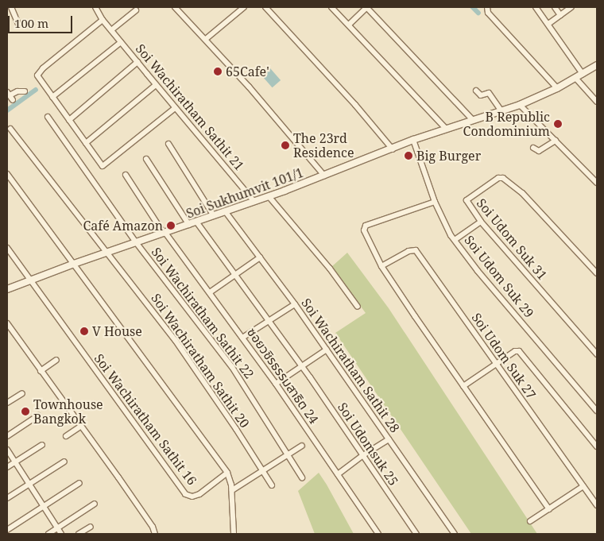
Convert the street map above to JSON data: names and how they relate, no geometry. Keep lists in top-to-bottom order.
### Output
{
  "streets": {
    "street": [
      "Soi Wachiratham Sathit 21",
      "Soi Sukhumvit 101/1",
      "Soi Udom Suk 31",
      "Soi Udom Suk 29",
      "Soi Wachiratham Sathit 22",
      "Soi Udom Suk 27",
      "Soi Wachiratham Sathit 20",
      "Soi Wachiratham Sathit 28",
      "ซอยวชิรธรรมสาธิต 24",
      "Soi Wachiratham Sathit 16",
      "Soi Udomsuk 25"
    ]
  },
  "crossings": [
    ["Soi Wachiratham Sathit 21", "Soi Sukhumvit 101/1"],
    ["Soi Sukhumvit 101/1", "Soi Udom Suk 29"],
    ["Soi Sukhumvit 101/1", "Soi Wachiratham Sathit 22"],
    ["Soi Sukhumvit 101/1", "Soi Wachiratham Sathit 20"],
    ["Soi Sukhumvit 101/1", "Soi Wachiratham Sathit 28"],
    ["Soi Sukhumvit 101/1", "ซอยวชิรธรรมสาธิต 24"],
    ["Soi Sukhumvit 101/1", "Soi Wachiratham Sathit 16"],
    ["Soi Sukhumvit 101/1", "Soi Udomsuk 25"]
  ],
  "places": [
    "65Cafe'",
    "B Republic Condominium",
    "The 23rd Residence",
    "Big Burger",
    "Café Amazon",
    "V House",
    "Townhouse Bangkok"
  ],
  "scale_bar": "100 m"
}
